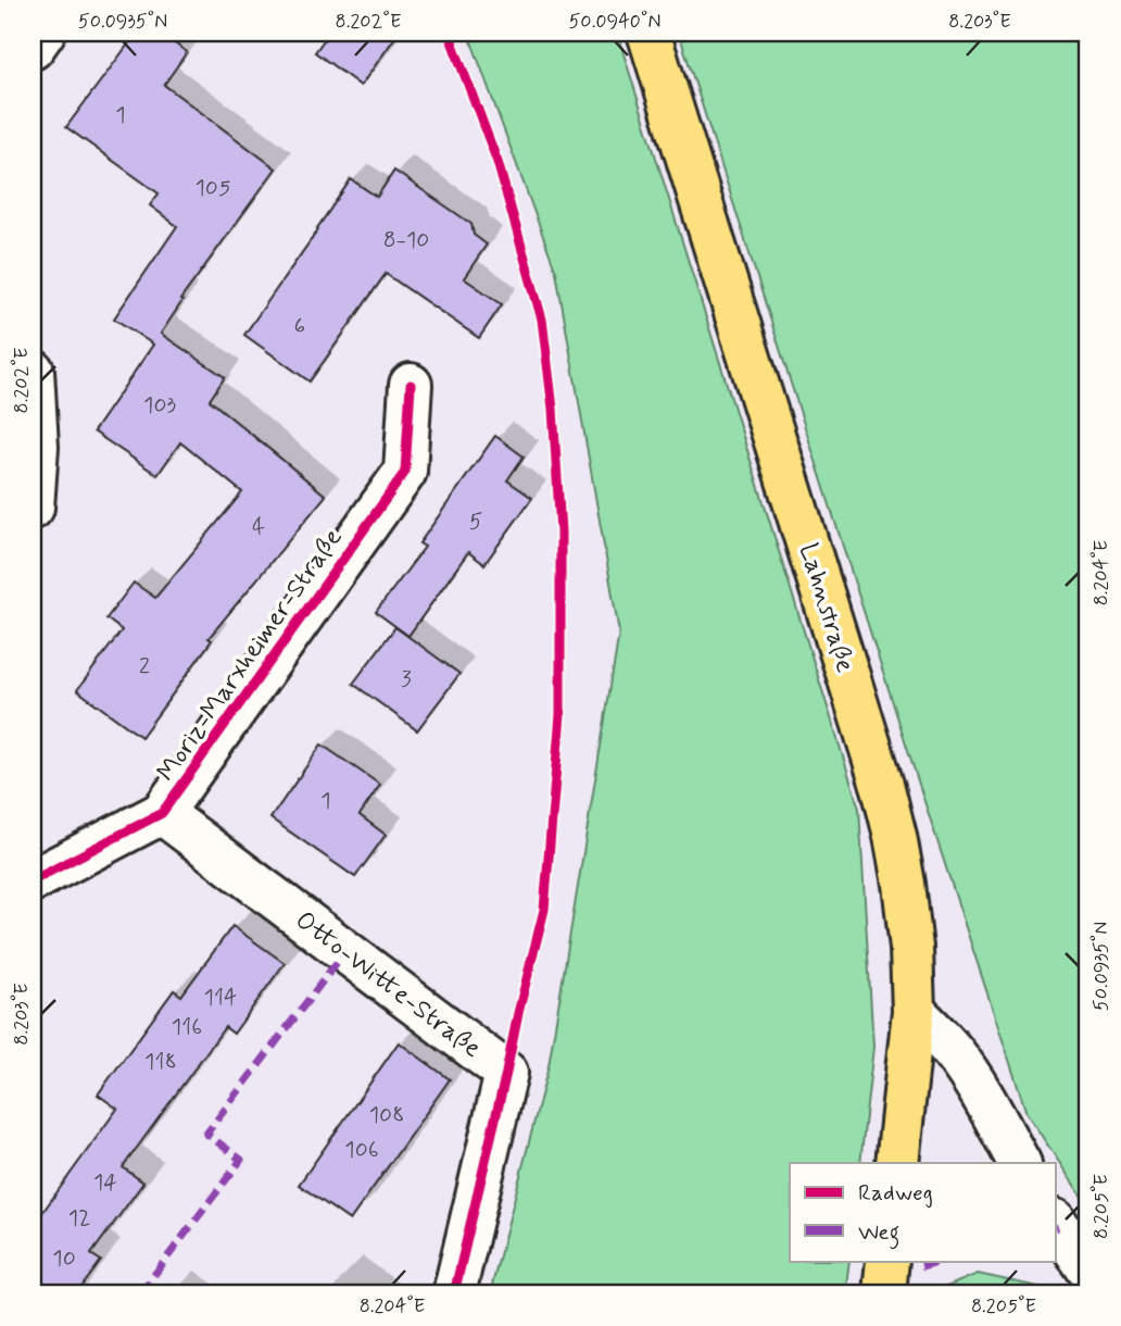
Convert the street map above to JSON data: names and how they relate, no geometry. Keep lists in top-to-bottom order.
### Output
{
  "streets": {
    "main road": ["Lahnstraße"],
    "street": ["Moriz-Marxheimer-Straße", "Otto-Witte-Straße"]
  },
  "crossings": [
    ["Moriz-Marxheimer-Straße", "Otto-Witte-Straße"]
  ],
  "house_numbers": [
    "1",
    "105",
    "8-10",
    "6",
    "103",
    "5",
    "4",
    "2",
    "3",
    "1",
    "114",
    "116",
    "118",
    "108",
    "106",
    "14",
    "12",
    "10"
  ],
  "legend": ["Radweg", "Weg"],
  "coordinates": [
    "50.0935°N",
    "8.202°E",
    "50.0940°N",
    "8.203°E",
    "8.204°E",
    "8.205°E"
  ]
}
